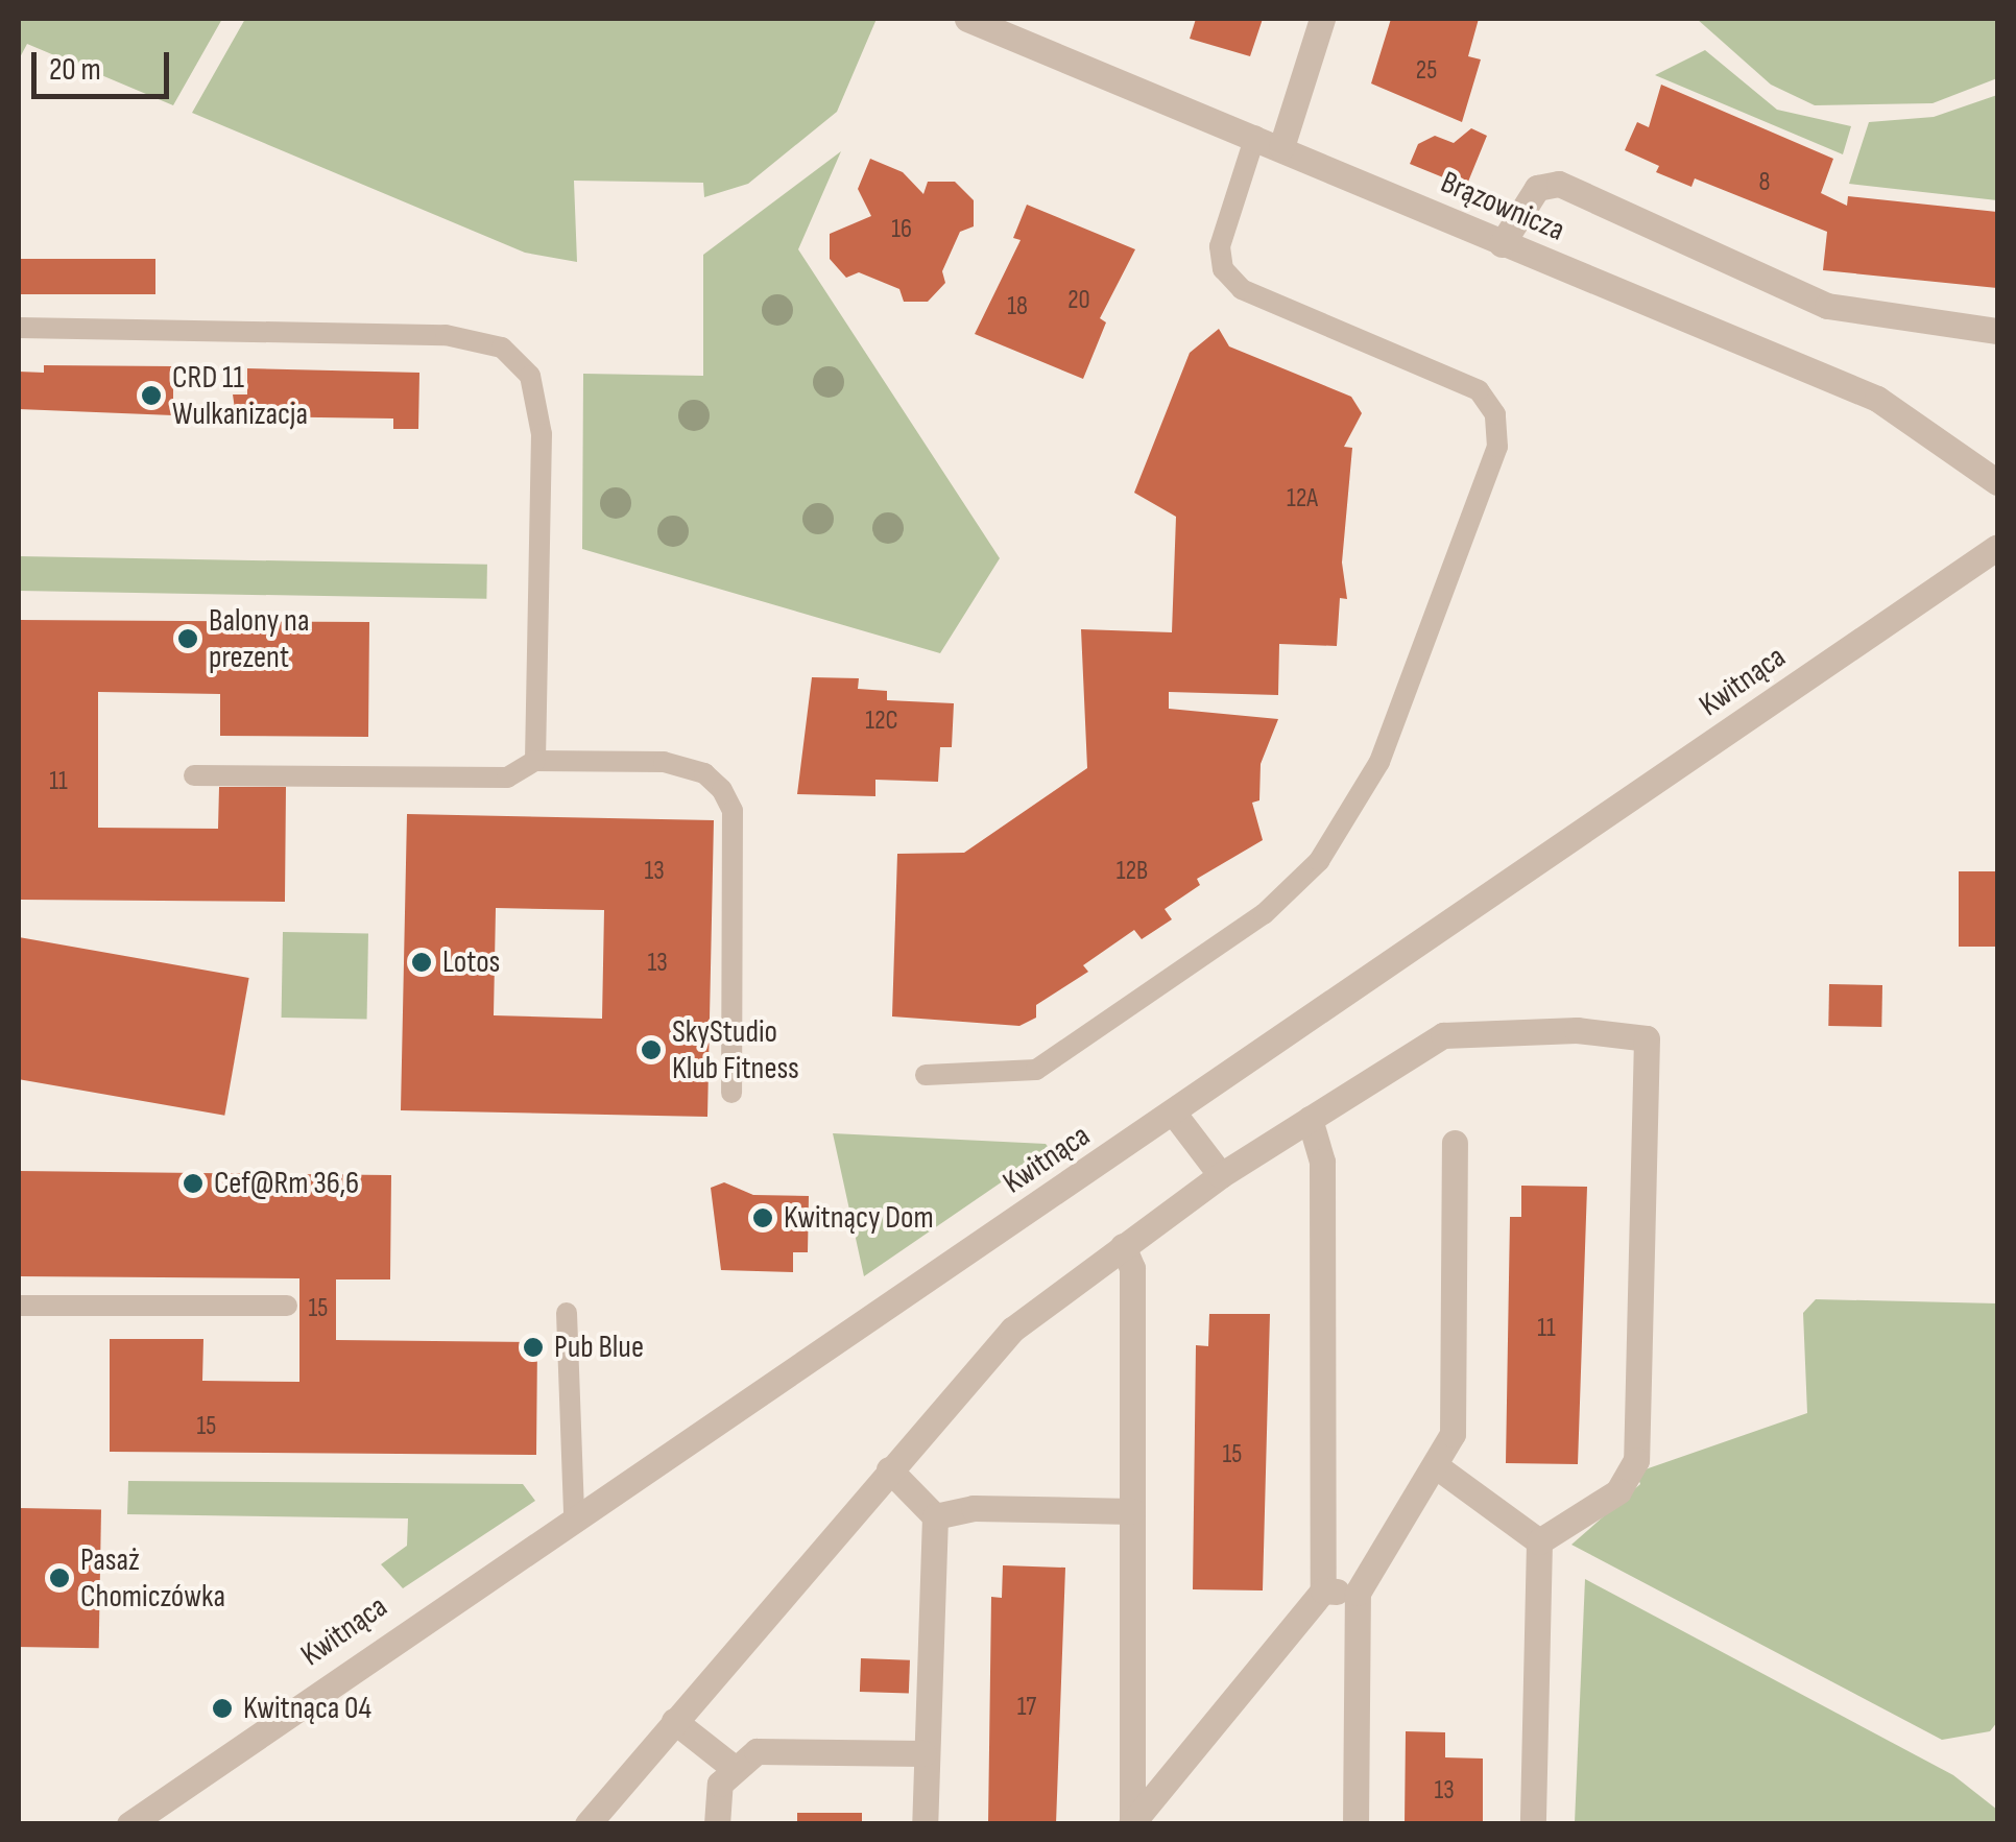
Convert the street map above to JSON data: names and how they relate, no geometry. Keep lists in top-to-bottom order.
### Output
{
  "streets": {
    "street": ["Brązownicza", "Kwitnąca"]
  },
  "places": [
    "CRD 11 Wulkanizacja",
    "Balony na prezent",
    "Lotos",
    "SkyStudio Klub Fitness",
    "Cef@Rm 36,6",
    "Kwitnący Dom",
    "Pub Blue",
    "Pasaż Chomiczówka",
    "Kwitnąca 04"
  ],
  "house_numbers": [
    "25",
    "8",
    "16",
    "20",
    "18",
    "12A",
    "12C",
    "11",
    "13",
    "12B",
    "13",
    "15",
    "11",
    "15",
    "15",
    "17",
    "13"
  ],
  "scale_bar": "20 m"
}
